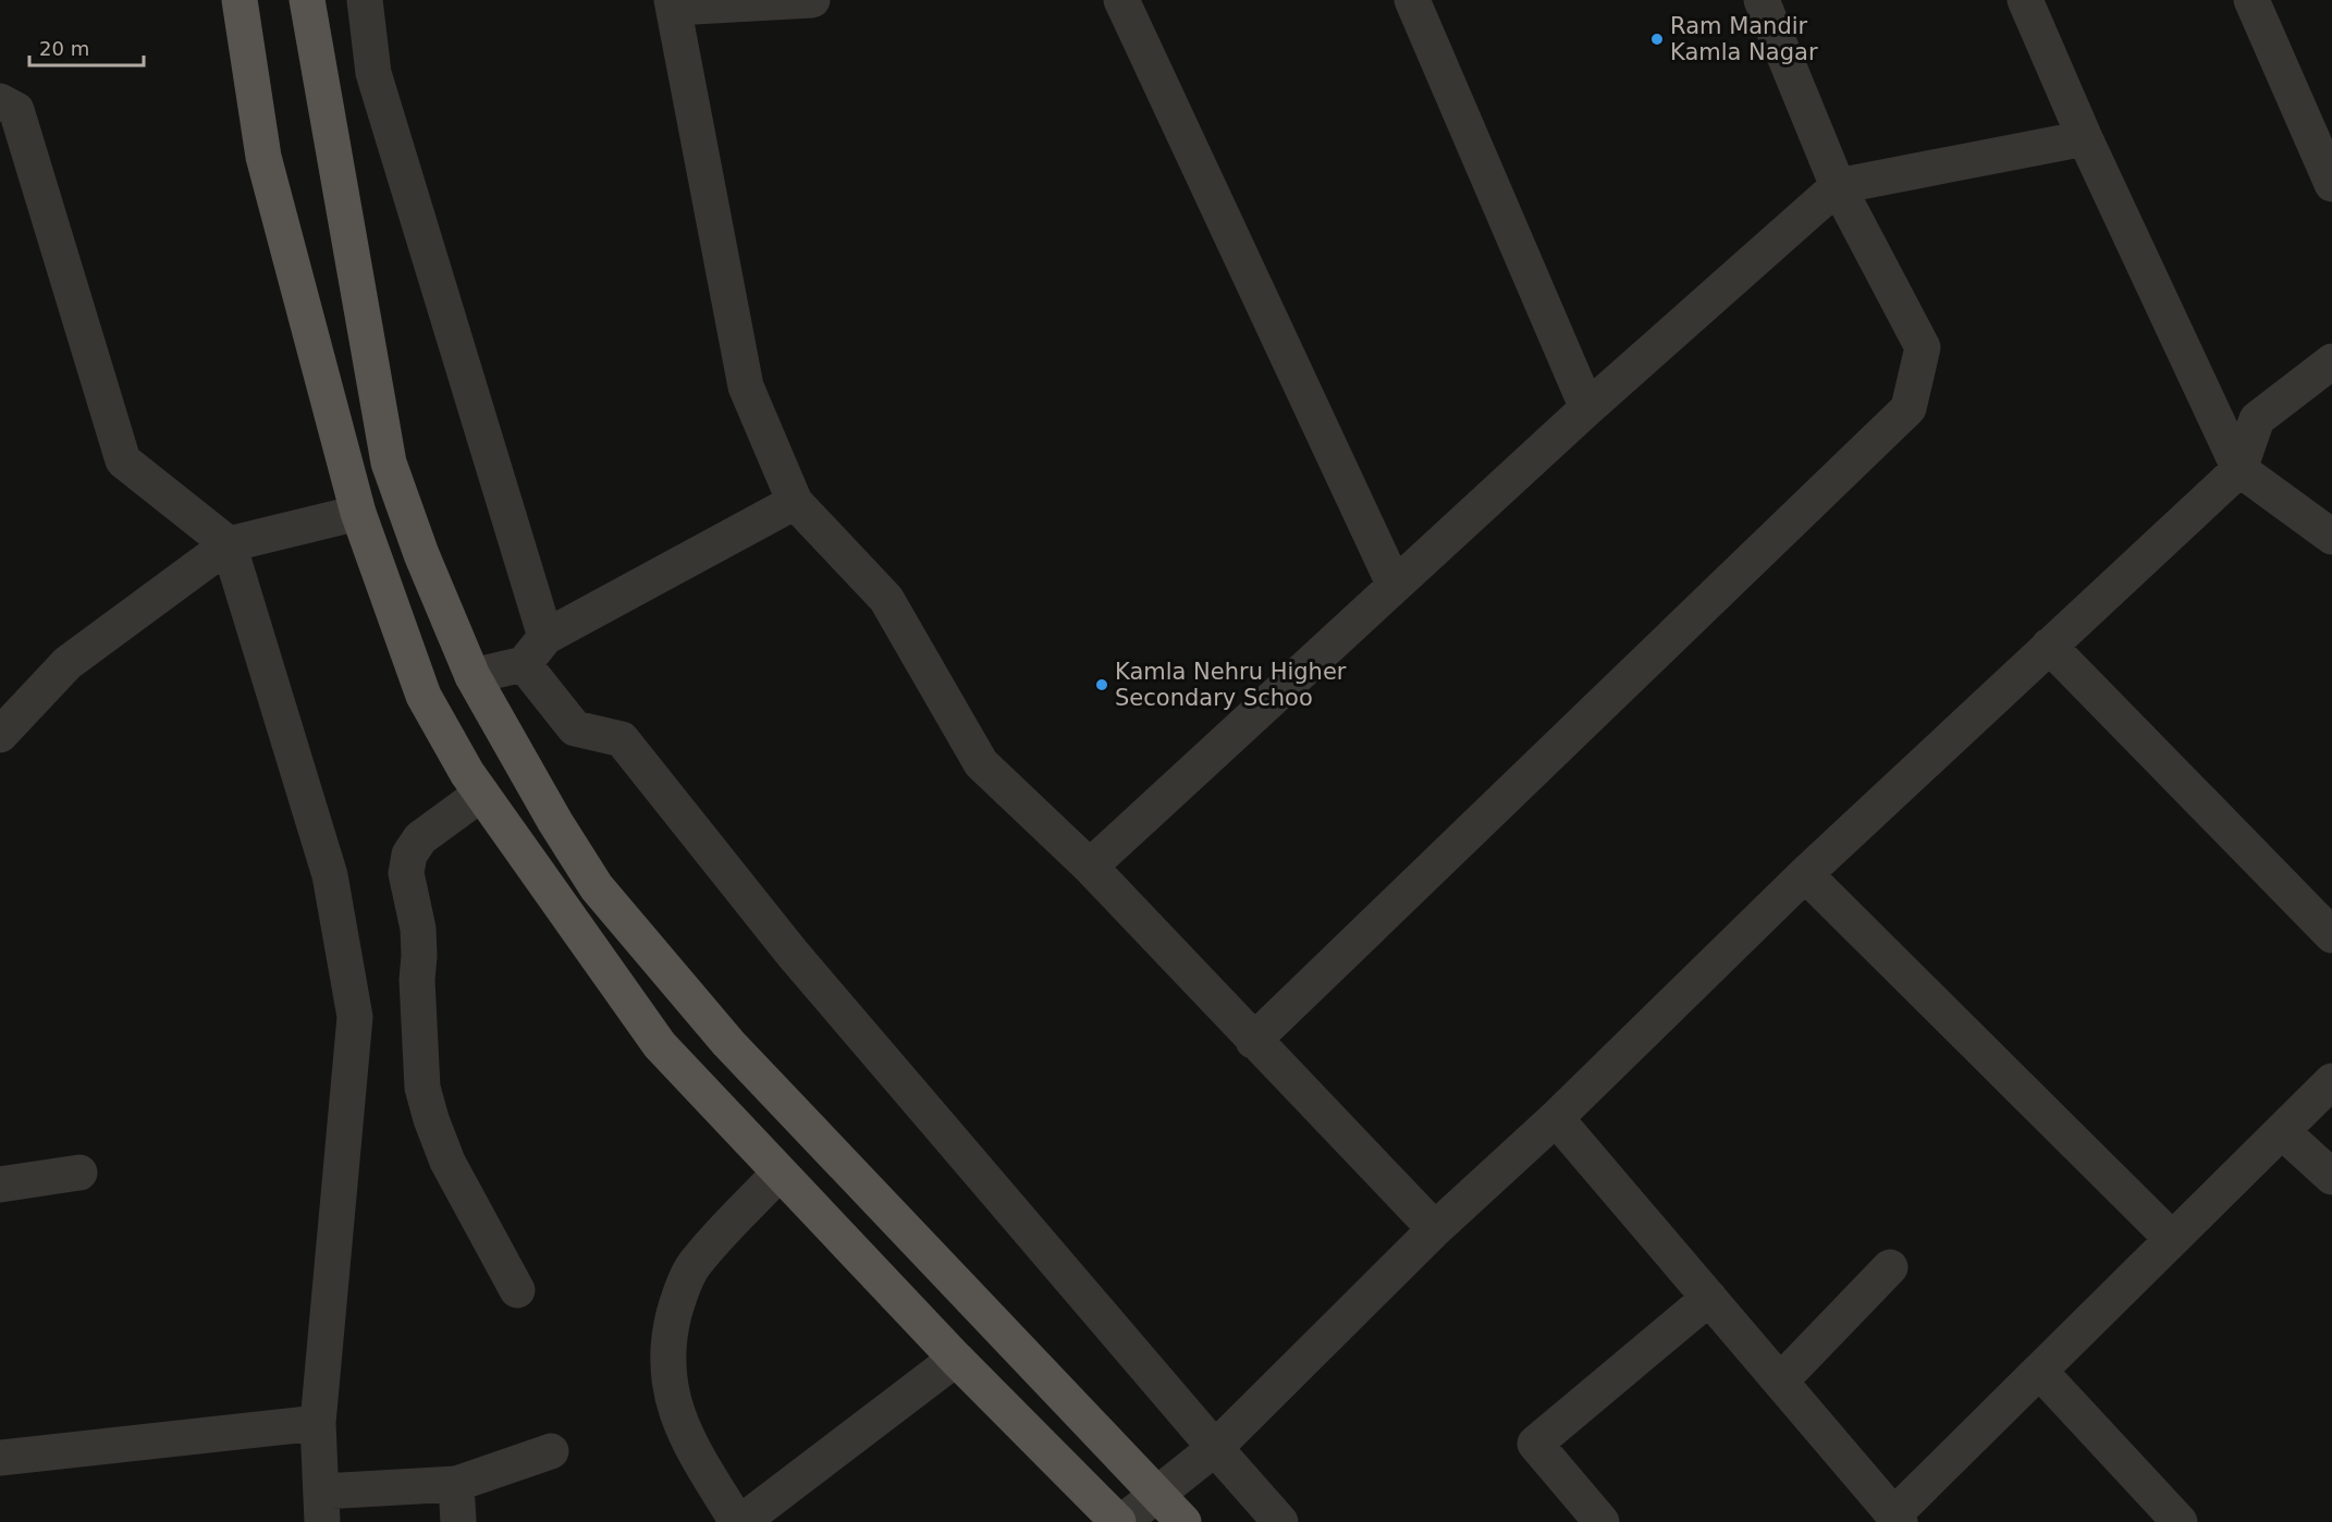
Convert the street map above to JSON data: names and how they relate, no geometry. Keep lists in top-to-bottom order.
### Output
{
  "places": ["Ram Mandir Kamla Nagar", "Kamla Nehru Higher Secondary Schoo"],
  "scale_bar": "20 m"
}
